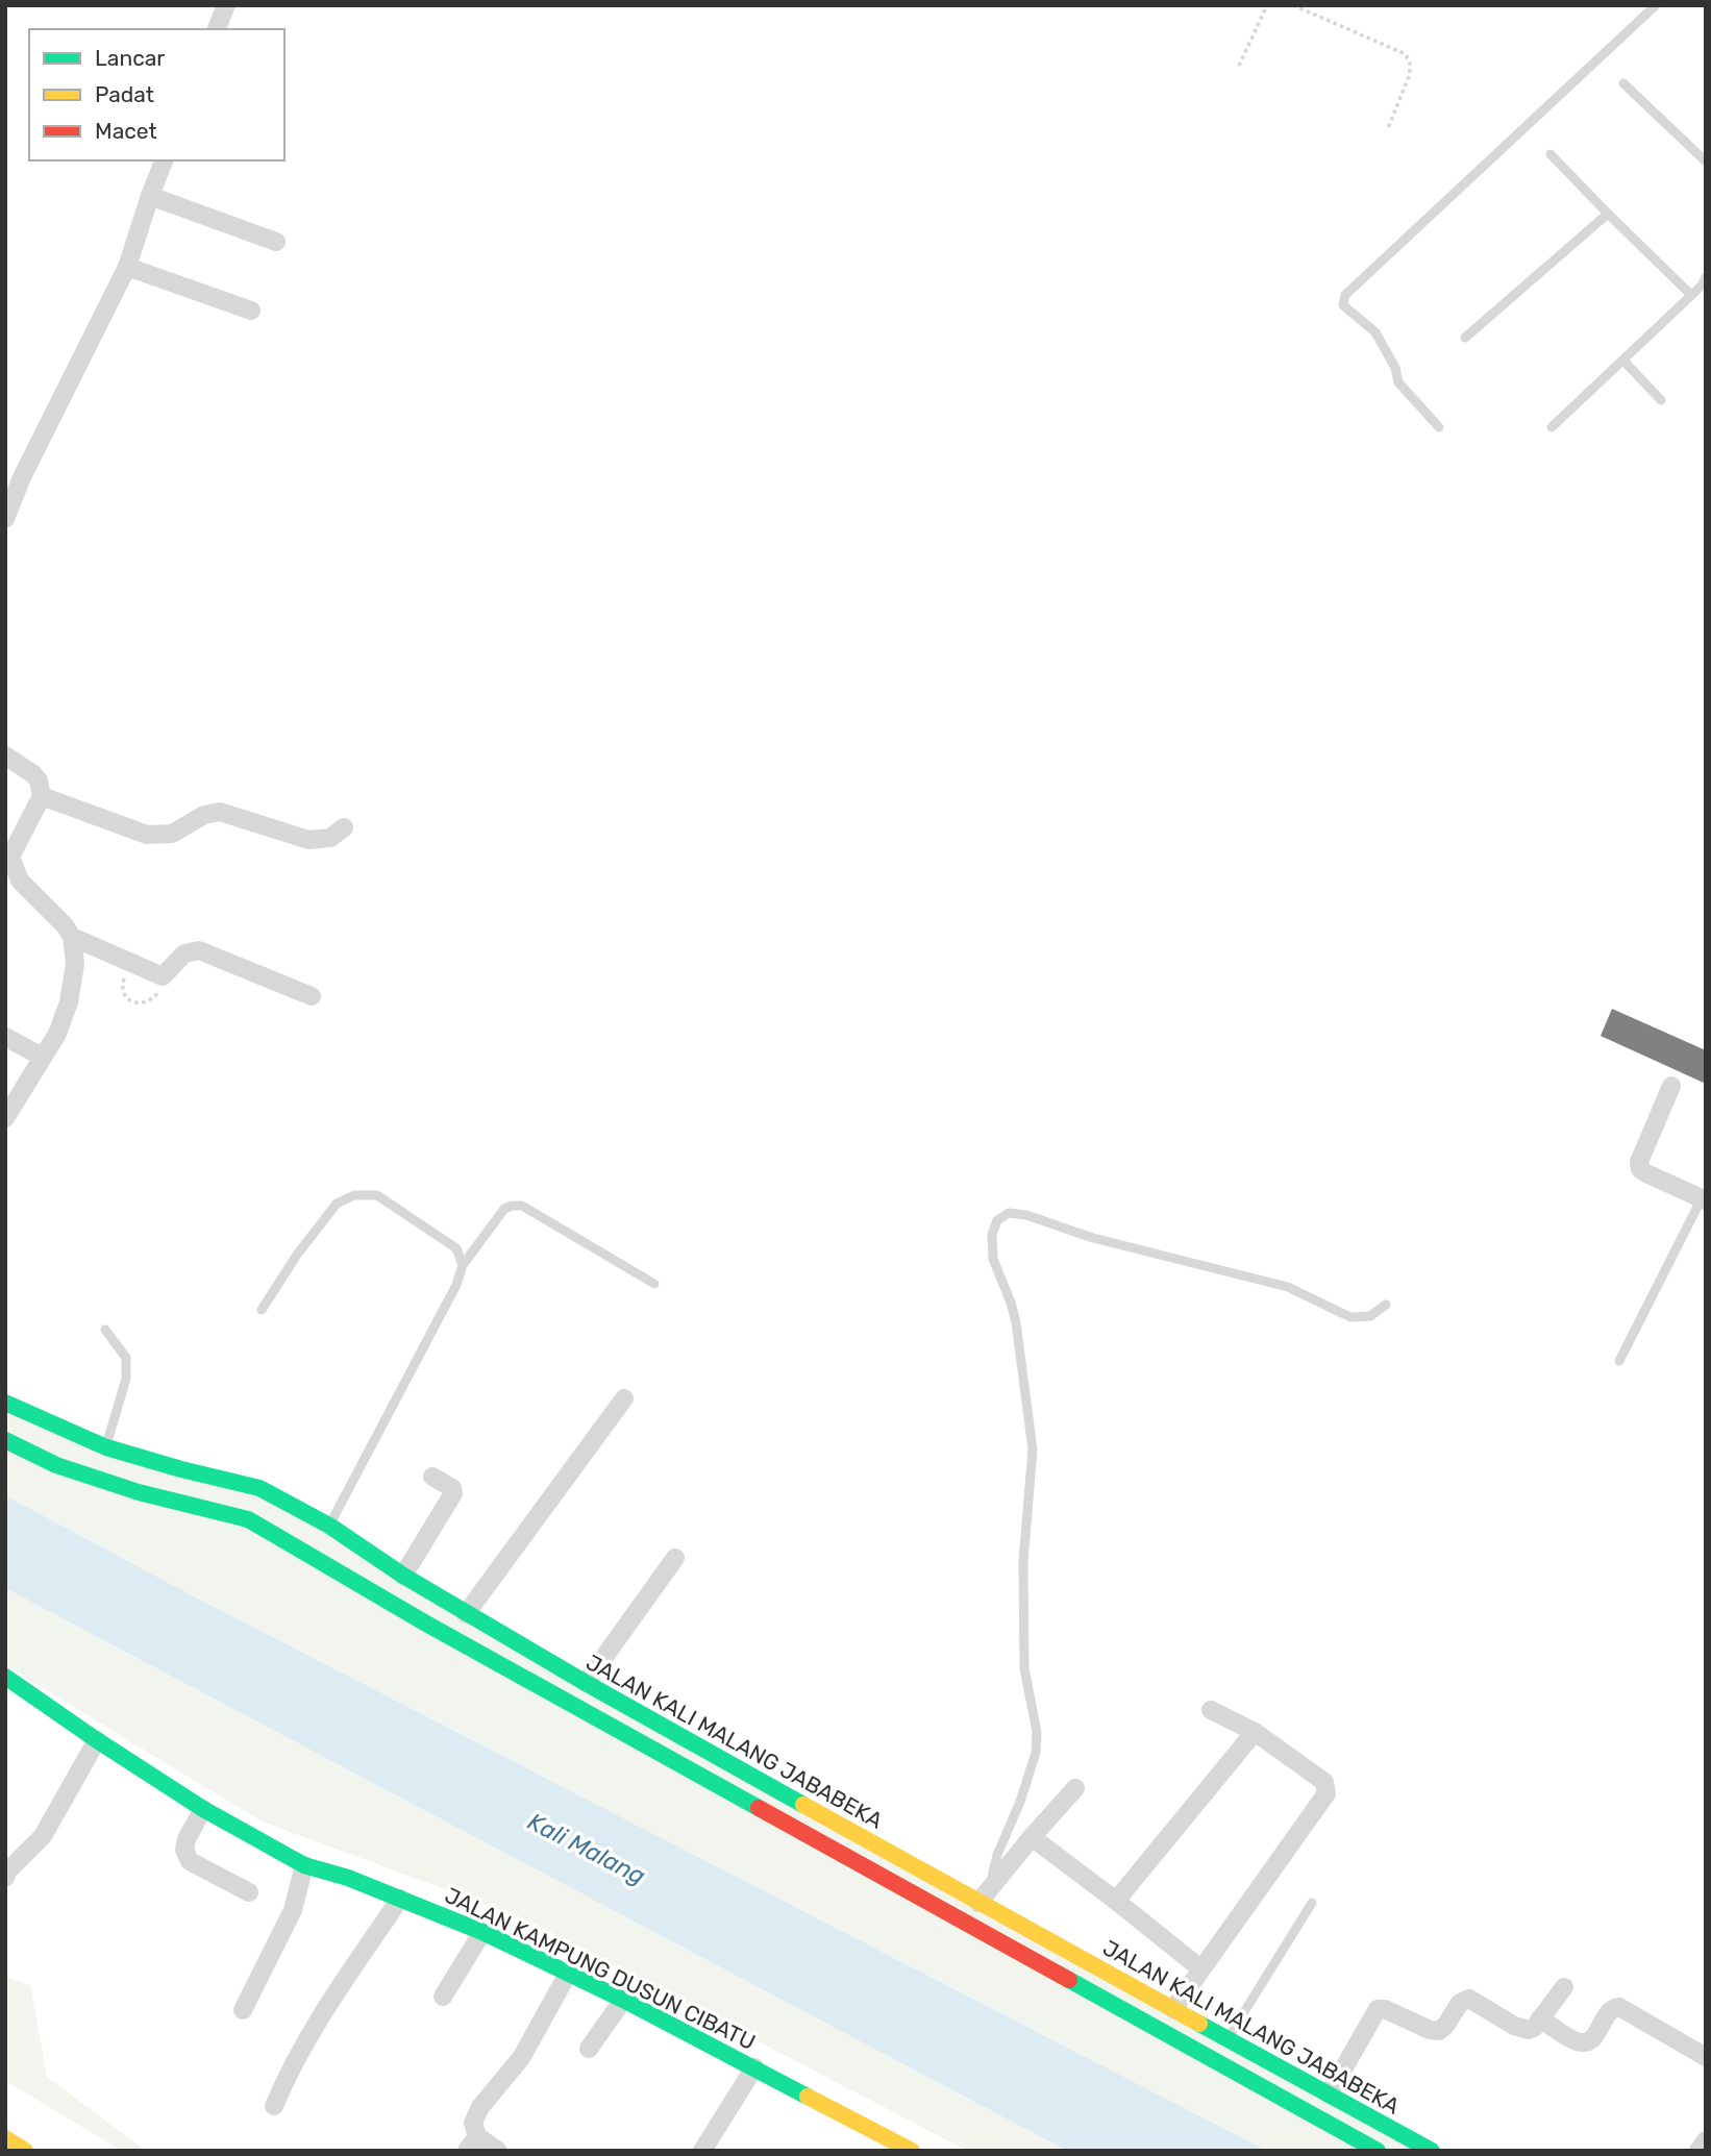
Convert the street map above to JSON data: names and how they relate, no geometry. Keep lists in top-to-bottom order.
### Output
{
  "streets": {
    "main road": ["JALAN KALI MALANG JABABEKA", "JALAN KAMPUNG DUSUN CIBATU"]
  },
  "water": ["Kali Malang"],
  "legend": ["Lancar", "Padat", "Macet"]
}
